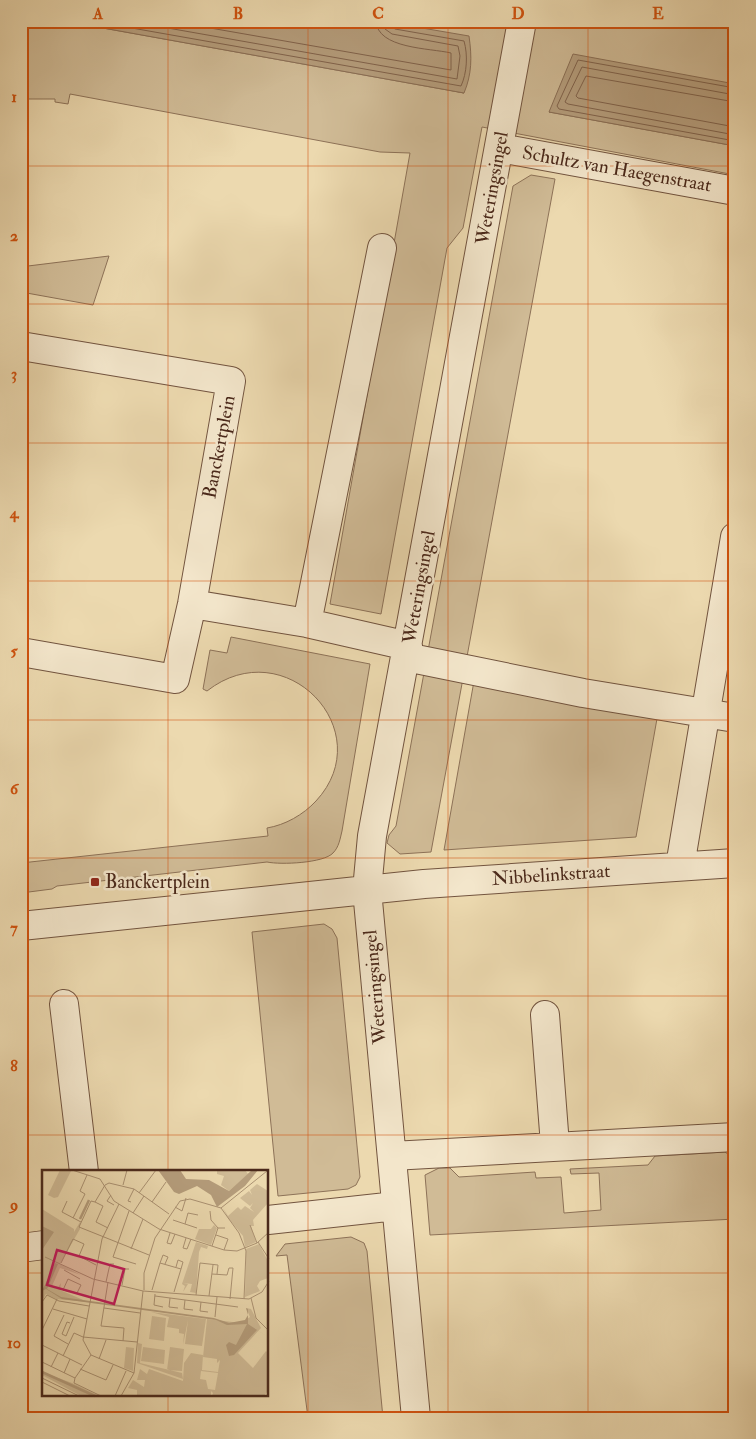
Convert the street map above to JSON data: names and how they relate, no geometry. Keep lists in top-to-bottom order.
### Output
{
  "streets": {
    "street": [
      "Schultz van Haegenstraat",
      "Weteringsingel",
      "Banckertplein",
      "Nibbelinkstraat"
    ]
  },
  "crossings": [
    ["Schultz van Haegenstraat", "Weteringsingel"],
    ["Weteringsingel", "Nibbelinkstraat"]
  ],
  "places": {
    "transit": ["Banckertplein"]
  },
  "grid": {
    "columns": [
      "A",
      "B",
      "C",
      "D",
      "E"
    ],
    "rows": [
      "1",
      "2",
      "3",
      "4",
      "5",
      "6",
      "7",
      "8",
      "9",
      "10"
    ]
  }
}
